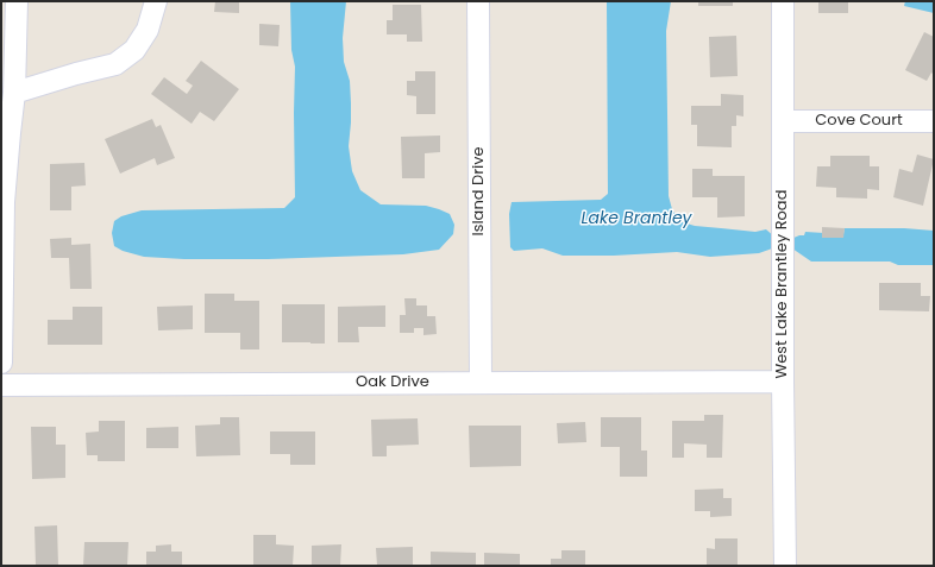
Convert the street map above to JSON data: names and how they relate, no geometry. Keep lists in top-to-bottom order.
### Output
{
  "streets": {
    "street": [
      "Cove Court",
      "Island Drive",
      "West Lake Brantley Road",
      "Oak Drive"
    ]
  },
  "crossings": [
    ["Cove Court", "West Lake Brantley Road"],
    ["Island Drive", "Oak Drive"],
    ["West Lake Brantley Road", "Oak Drive"]
  ],
  "water": ["Lake Brantley"]
}
